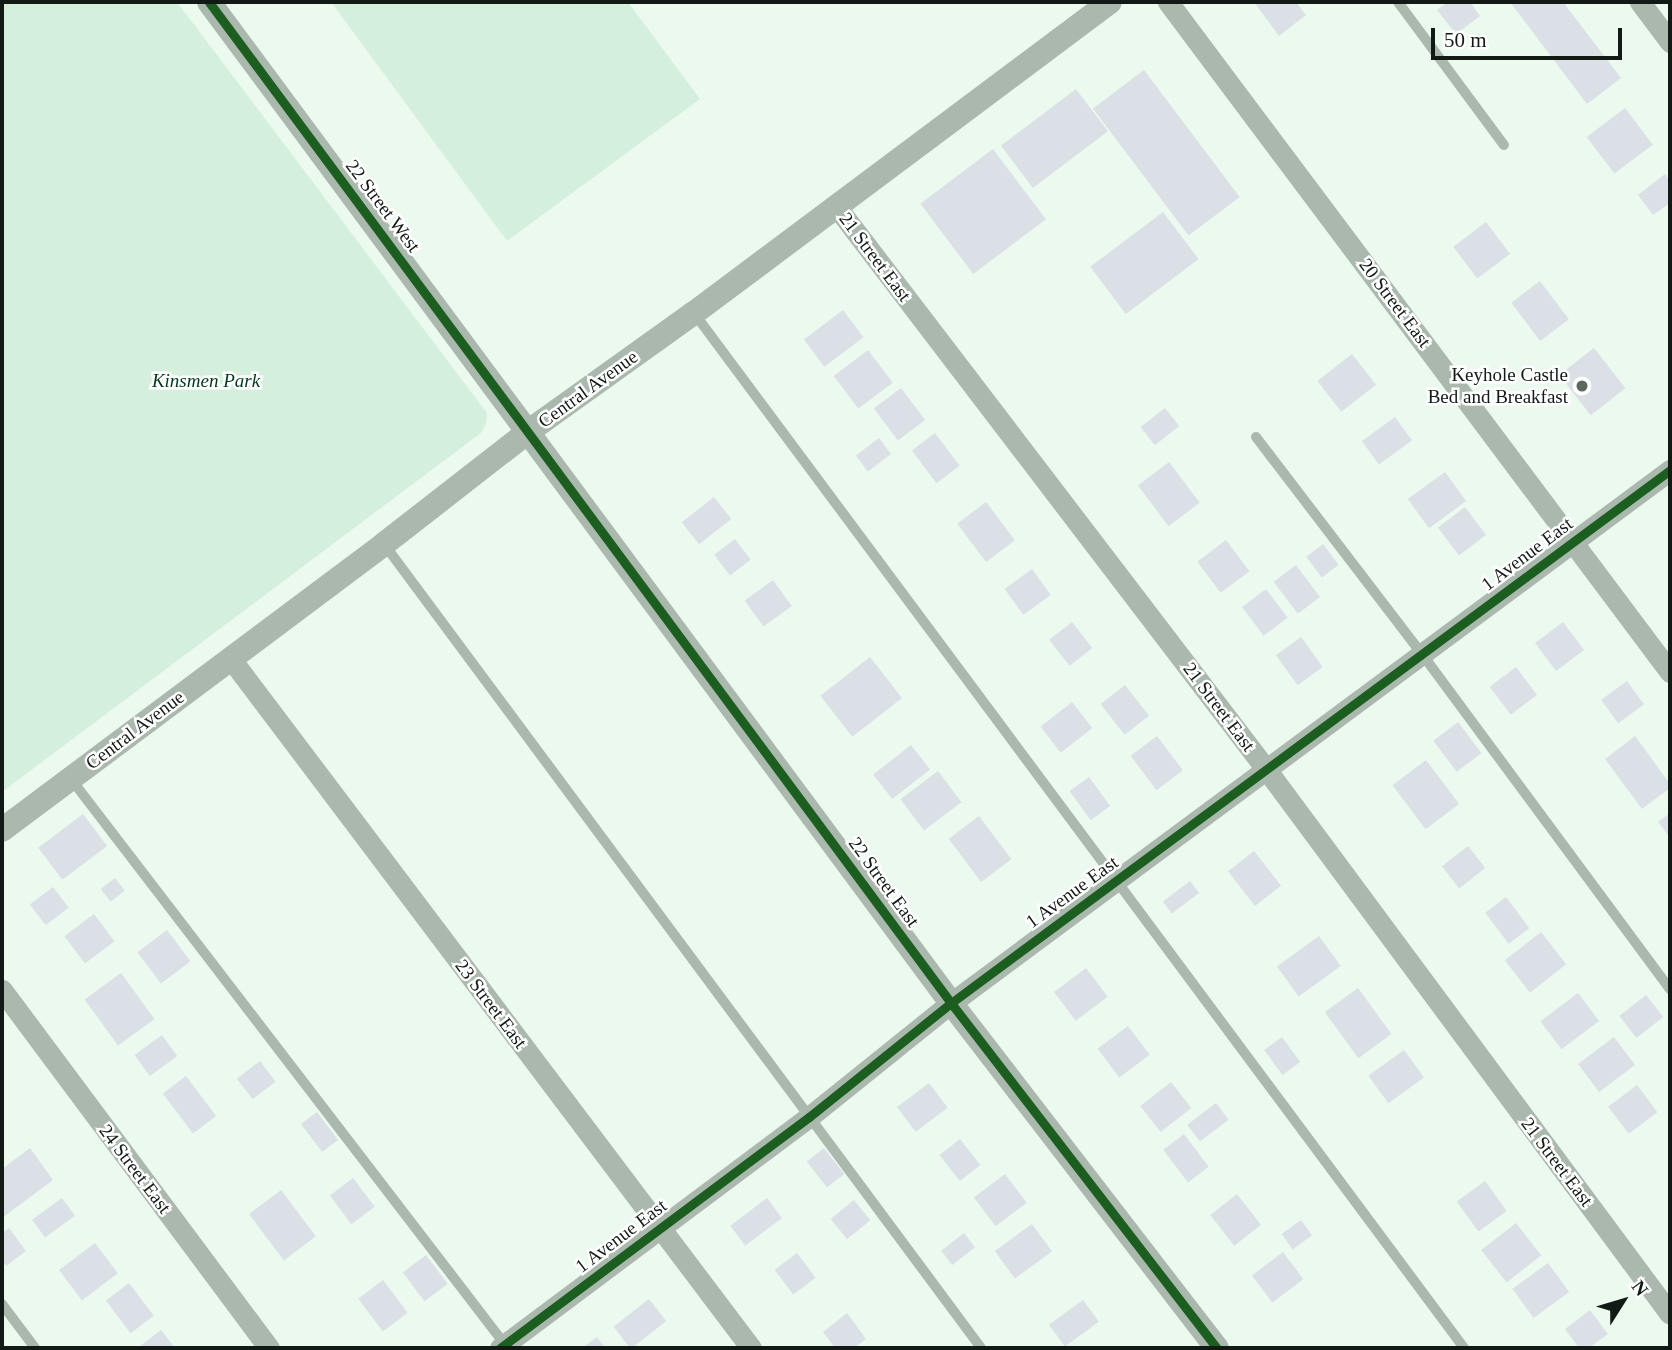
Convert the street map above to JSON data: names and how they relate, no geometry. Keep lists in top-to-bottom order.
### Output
{
  "streets": {
    "street": [
      "22 Street West",
      "21 Street East",
      "20 Street East",
      "Central Avenue",
      "1 Avenue East",
      "22 Street East",
      "23 Street East",
      "24 Street East"
    ]
  },
  "crossings": [
    ["22 Street West", "Central Avenue"],
    ["22 Street West", "22 Street East"],
    ["21 Street East", "Central Avenue"],
    ["21 Street East", "1 Avenue East"],
    ["20 Street East", "1 Avenue East"],
    ["Central Avenue", "22 Street East"],
    ["Central Avenue", "23 Street East"],
    ["1 Avenue East", "22 Street East"],
    ["1 Avenue East", "23 Street East"]
  ],
  "parks": ["Kinsmen Park"],
  "places": ["Keyhole Castle Bed and Breakfast"],
  "scale_bar": "50 m",
  "north": "top right"
}
